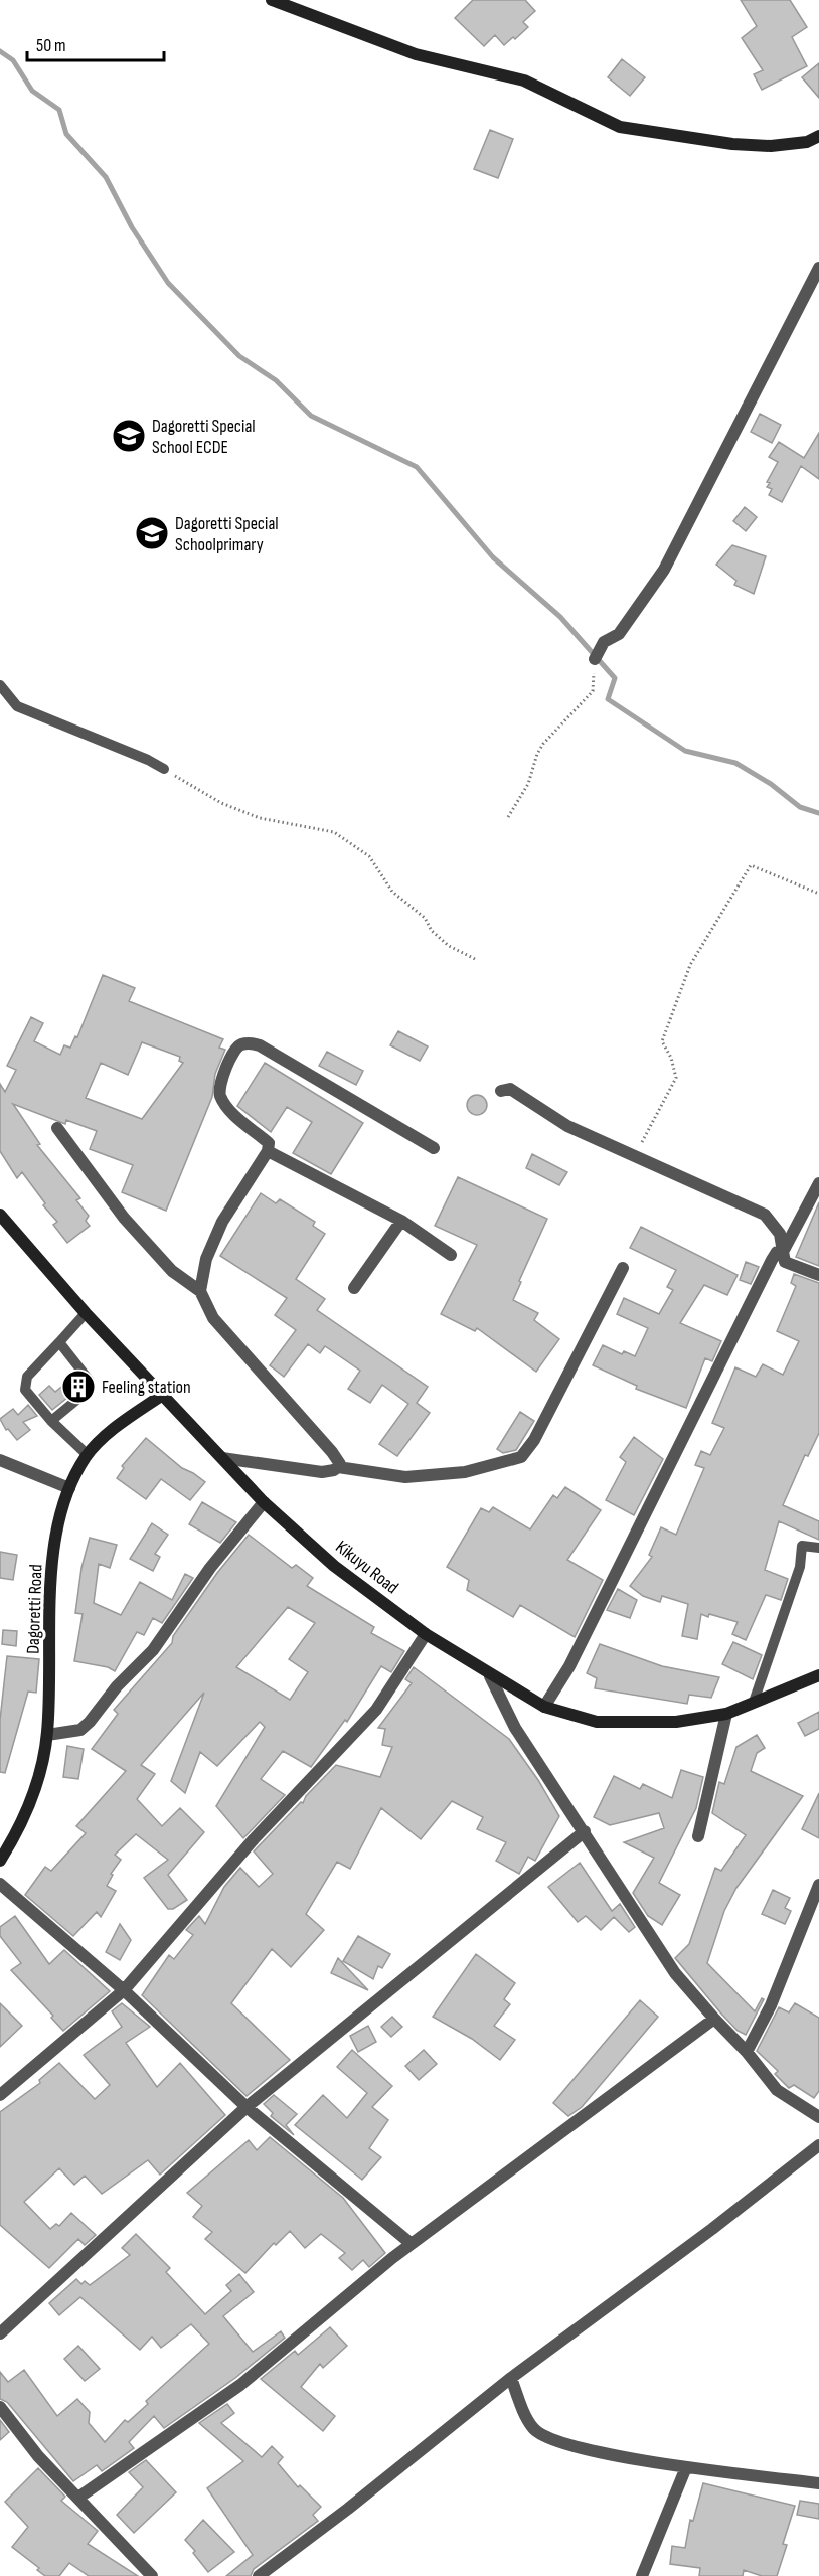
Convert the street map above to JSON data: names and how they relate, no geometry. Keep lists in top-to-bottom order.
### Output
{
  "streets": {
    "main road": ["Kikuyu Road", "Dagoretti Road"]
  },
  "crossings": [
    ["Kikuyu Road", "Dagoretti Road"]
  ],
  "places": {
    "school or university": ["Dagoretti Special School ECDE", "Dagoretti Special Schoolprimary"],
    "building": ["Feeling station"]
  },
  "scale_bar": "50 m"
}
